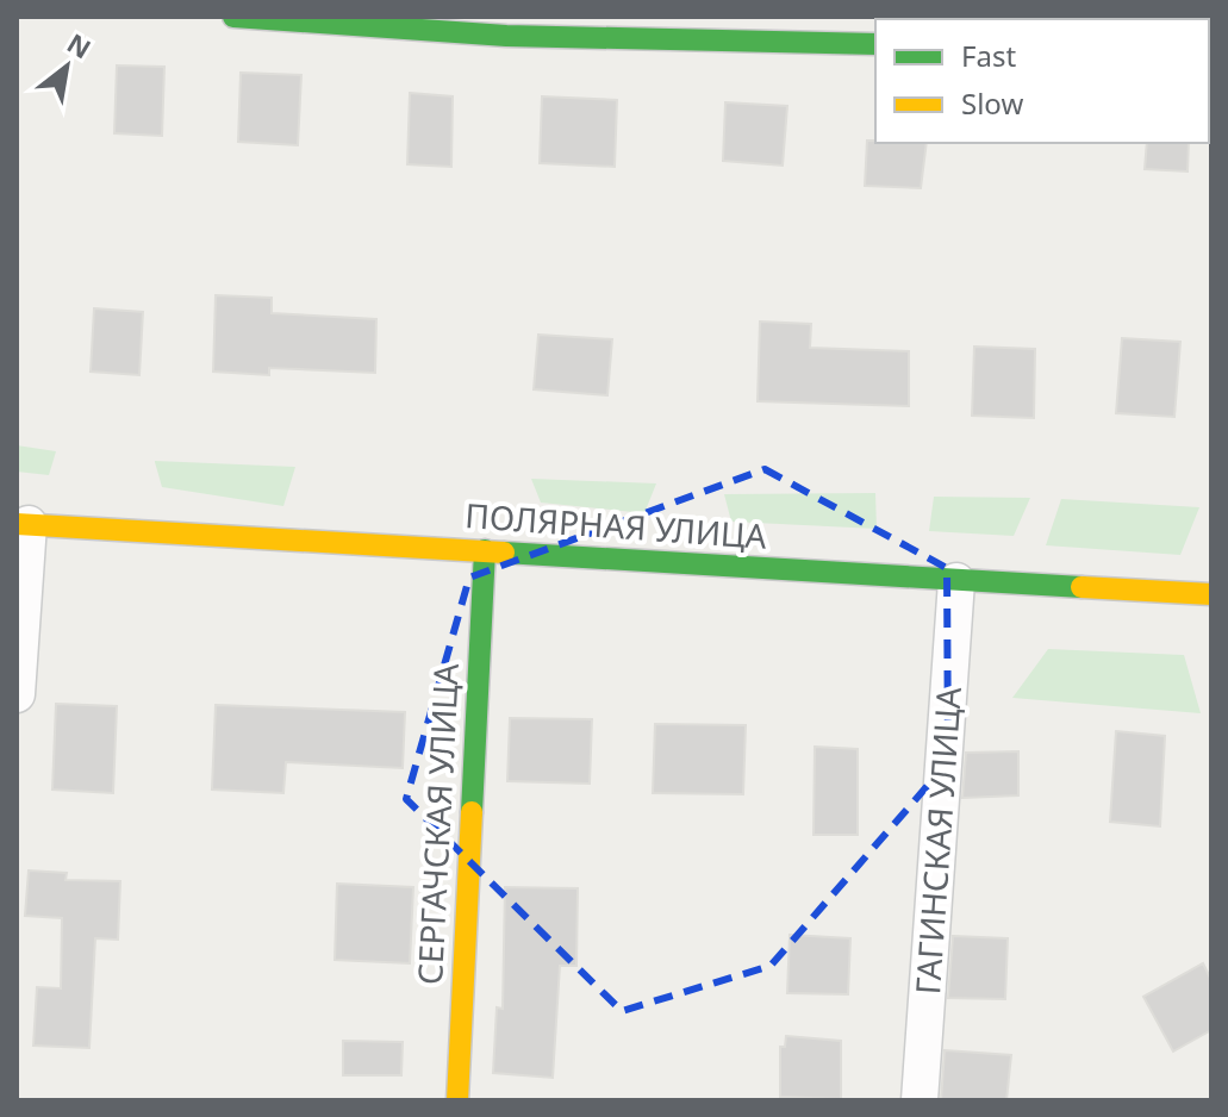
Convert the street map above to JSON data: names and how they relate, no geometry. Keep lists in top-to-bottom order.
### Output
{
  "streets": {
    "main road": ["ПОЛЯРНАЯ УЛИЦА", "СЕРГАЧСКАЯ УЛИЦА"],
    "street": ["ГАГИНСКАЯ УЛИЦА"]
  },
  "crossings": [
    ["ПОЛЯРНАЯ УЛИЦА", "СЕРГАЧСКАЯ УЛИЦА"],
    ["ПОЛЯРНАЯ УЛИЦА", "ГАГИНСКАЯ УЛИЦА"]
  ],
  "legend": ["Fast", "Slow"],
  "north": "top right"
}
